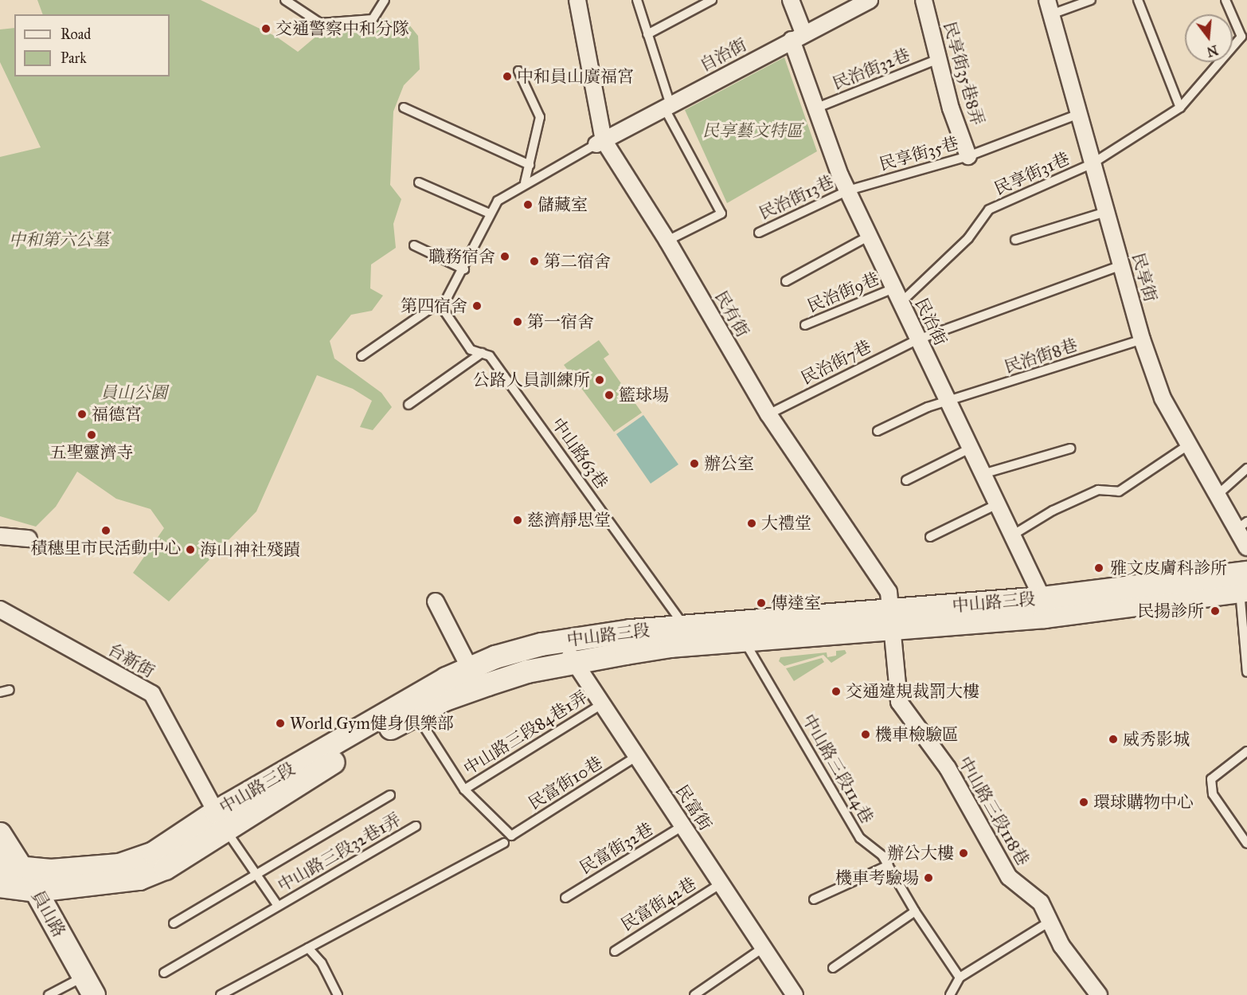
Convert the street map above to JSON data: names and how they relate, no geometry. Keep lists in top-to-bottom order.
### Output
{
  "streets": {
    "main road": ["中山路三段", "員山路"],
    "street": [
      "自治街",
      "民享街35巷8弄",
      "民享街",
      "民有街",
      "民治街",
      "台新街",
      "民富街",
      "中山路三段118巷"
    ],
    "lane": [
      "民治街32巷",
      "民享街35巷",
      "民享街31巷",
      "民治街13巷",
      "民治街9巷",
      "民治街8巷",
      "民治街7巷",
      "中山路63巷",
      "中山路三段84巷1弄",
      "中山路三段114巷",
      "民富街10巷",
      "民富街32巷",
      "中山路三段32巷1弄",
      "民富街42巷"
    ]
  },
  "crossings": [
    ["自治街", "民有街"],
    ["自治街", "民治街"],
    ["民治街32巷", "民享街35巷8弄"],
    ["民治街32巷", "民治街"],
    ["民享街35巷8弄", "民享街35巷"],
    ["民享街35巷", "民治街13巷"],
    ["民享街35巷", "民享街"],
    ["民享街35巷", "民治街"],
    ["民享街31巷", "民享街"],
    ["民享街31巷", "民治街"],
    ["民治街13巷", "民治街"],
    ["民享街", "民治街8巷"],
    ["民享街", "民治街7巷"],
    ["民治街9巷", "民治街"],
    ["民有街", "民治街7巷"],
    ["民有街", "中山路三段"],
    ["民有街", "中山路三段118巷"],
    ["民治街", "民治街8巷"],
    ["民治街", "民治街7巷"],
    ["民治街", "中山路三段"],
    ["中山路63巷", "中山路三段"],
    ["中山路三段", "台新街"],
    ["中山路三段", "中山路三段114巷"],
    ["中山路三段", "民富街"],
    ["中山路三段", "中山路三段118巷"],
    ["中山路三段", "員山路"],
    ["中山路三段84巷1弄", "民富街10巷"],
    ["中山路三段84巷1弄", "民富街"],
    ["民富街10巷", "民富街"],
    ["民富街", "民富街32巷"],
    ["民富街", "民富街42巷"]
  ],
  "parks": ["民享藝文特區", "中和第六公墓", "員山公園"],
  "places": [
    "交通警察中和分隊",
    "中和員山廣福宮",
    "儲藏室",
    "職務宿舍",
    "第二宿舍",
    "第四宿舍",
    "第一宿舍",
    "公路人員訓練所",
    "籃球場",
    "福德宮",
    "五聖靈濟寺",
    "辦公室",
    "慈濟靜思堂",
    "大禮堂",
    "積穗里市民活動中心",
    "海山神社殘蹟",
    "雅文皮膚科診所",
    "傳達室",
    "民揚診所",
    "交通違規裁罰大樓",
    "World Gym健身俱樂部",
    "機車檢驗區",
    "威秀影城",
    "環球購物中心",
    "辦公大樓",
    "機車考驗場"
  ],
  "legend": ["Road", "Park"],
  "north": "bottom"
}
